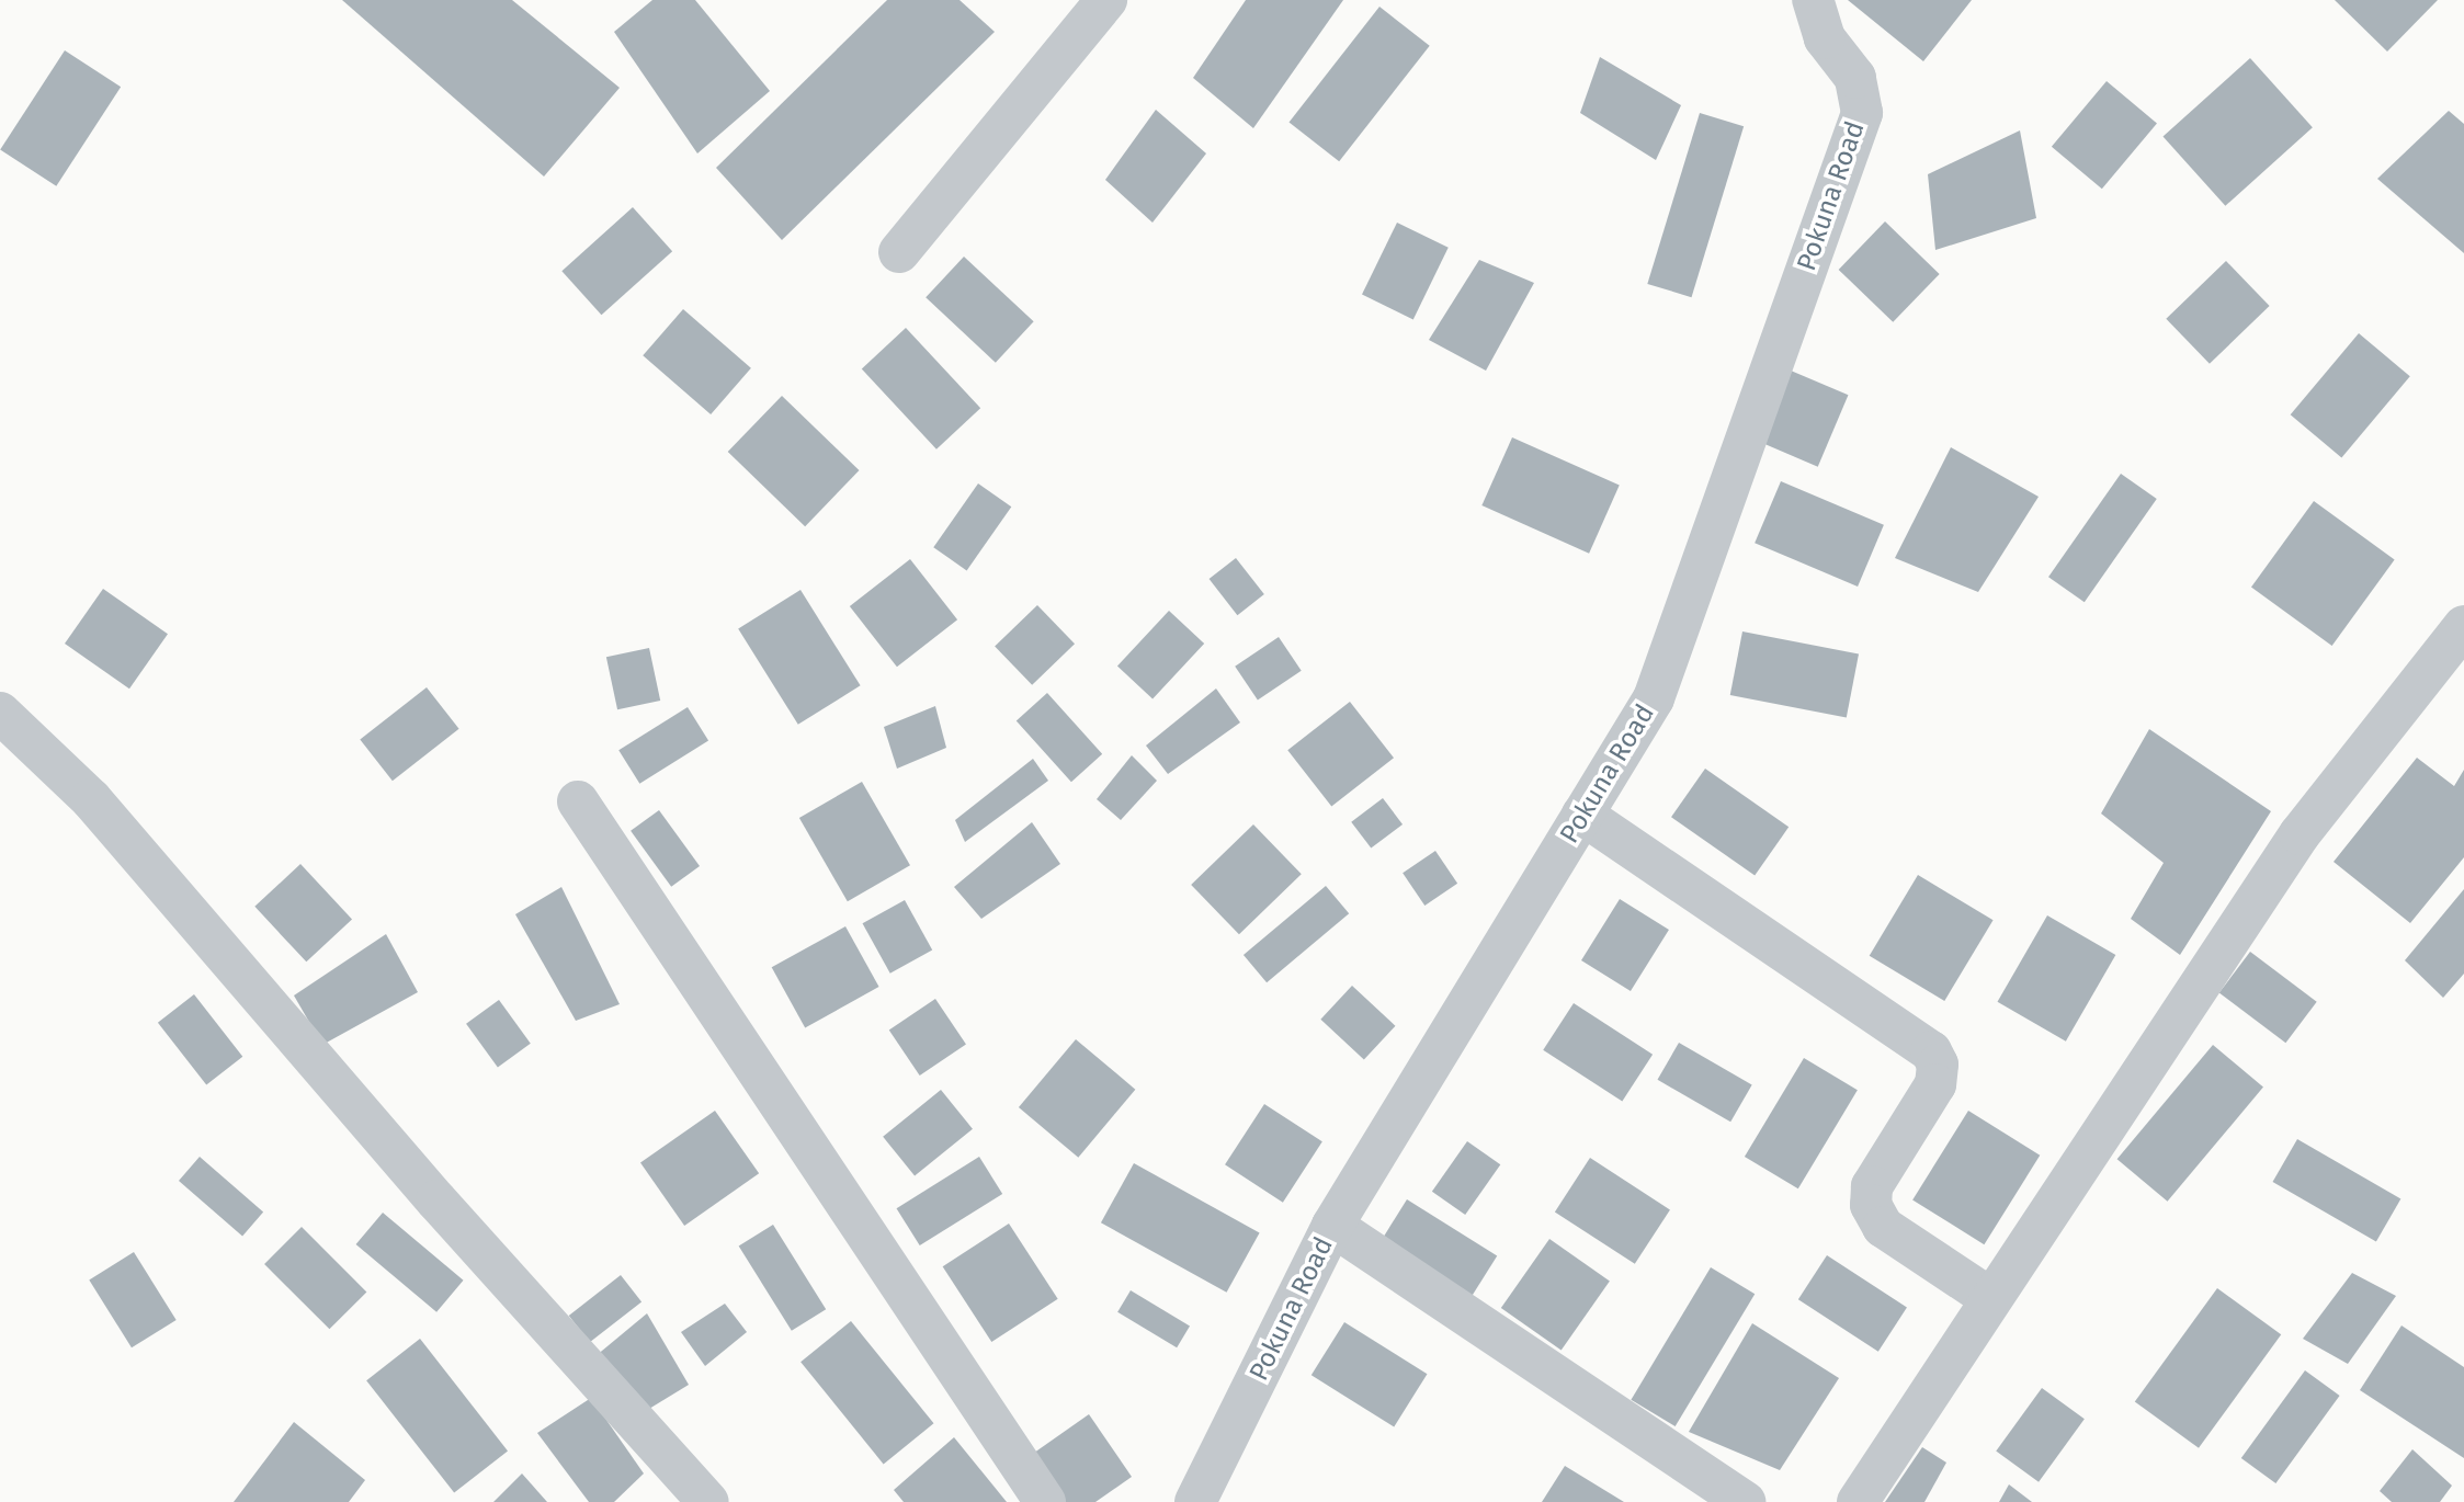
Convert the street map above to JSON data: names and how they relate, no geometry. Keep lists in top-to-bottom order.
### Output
{
  "streets": {
    "street": ["Pokuna Road"]
  }
}
